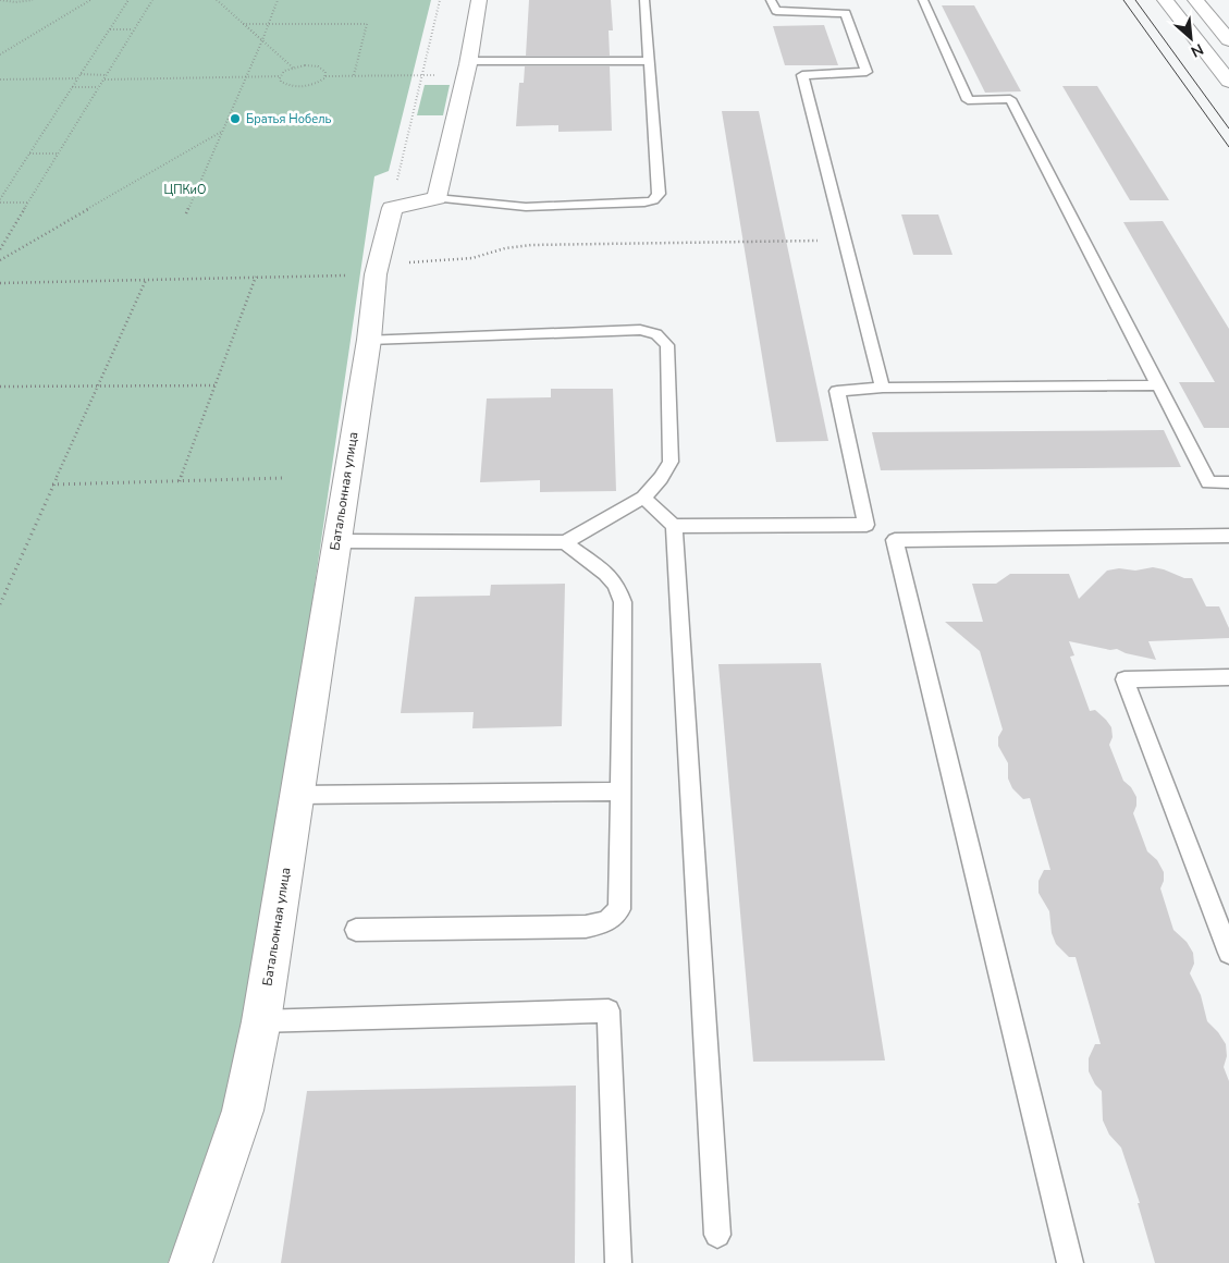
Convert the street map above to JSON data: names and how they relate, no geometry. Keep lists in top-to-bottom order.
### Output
{
  "streets": {
    "street": ["Батальонная улица"]
  },
  "parks": ["ЦПКиО"],
  "places": ["Братья Нобель"],
  "north": "bottom right"
}
